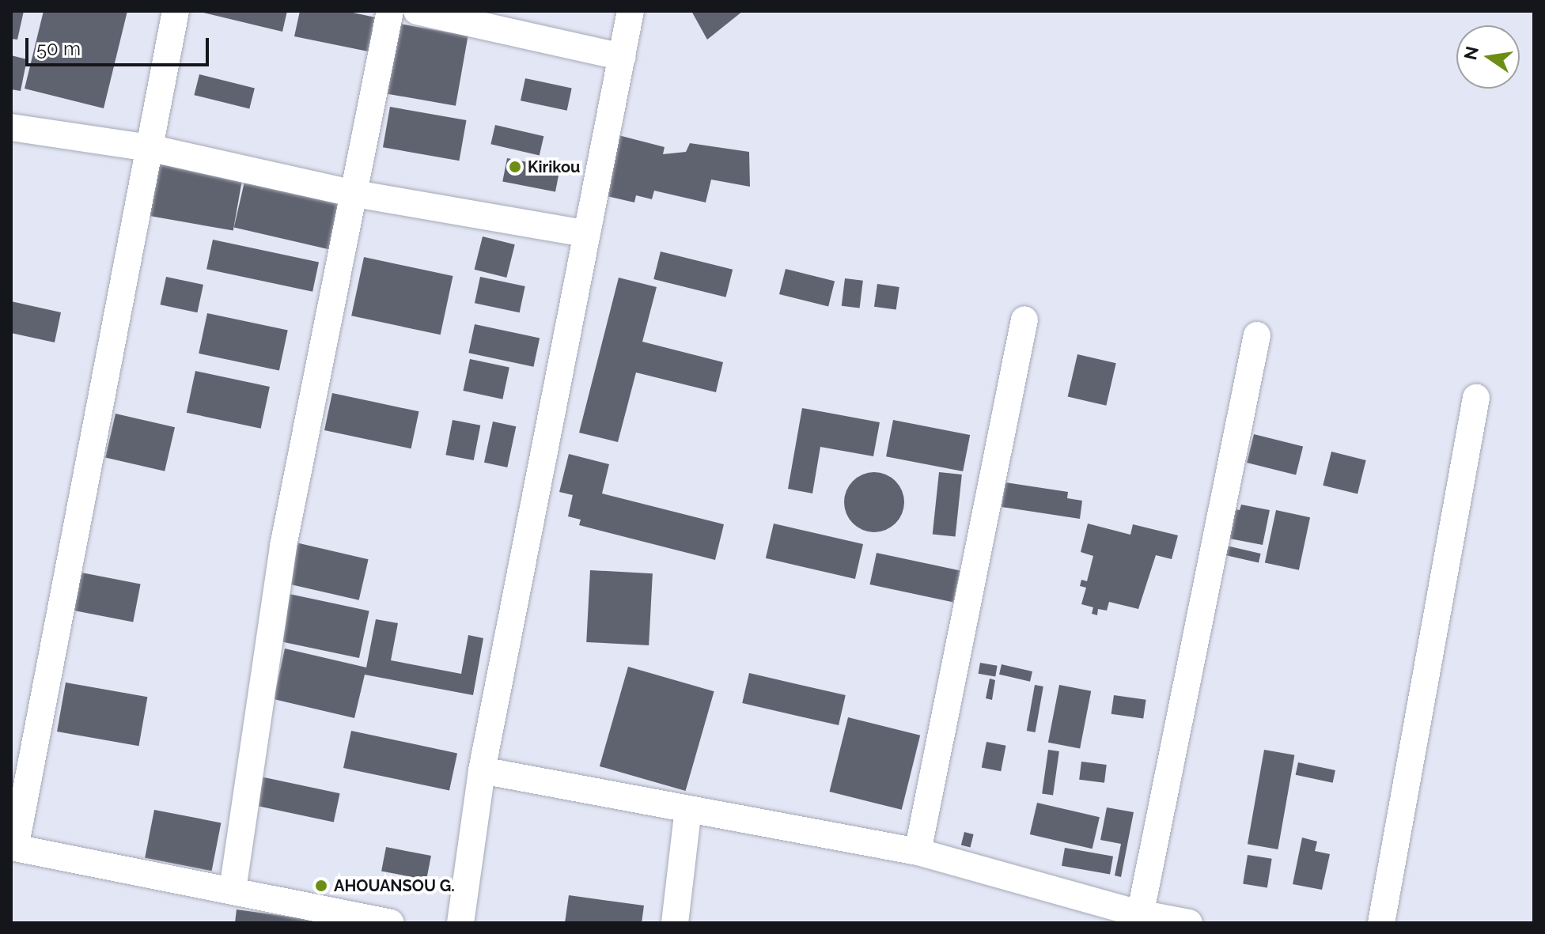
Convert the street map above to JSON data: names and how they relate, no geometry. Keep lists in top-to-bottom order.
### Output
{
  "places": ["Kirikou", "AHOUANSOU G."],
  "scale_bar": "50 m",
  "north": "left"
}
